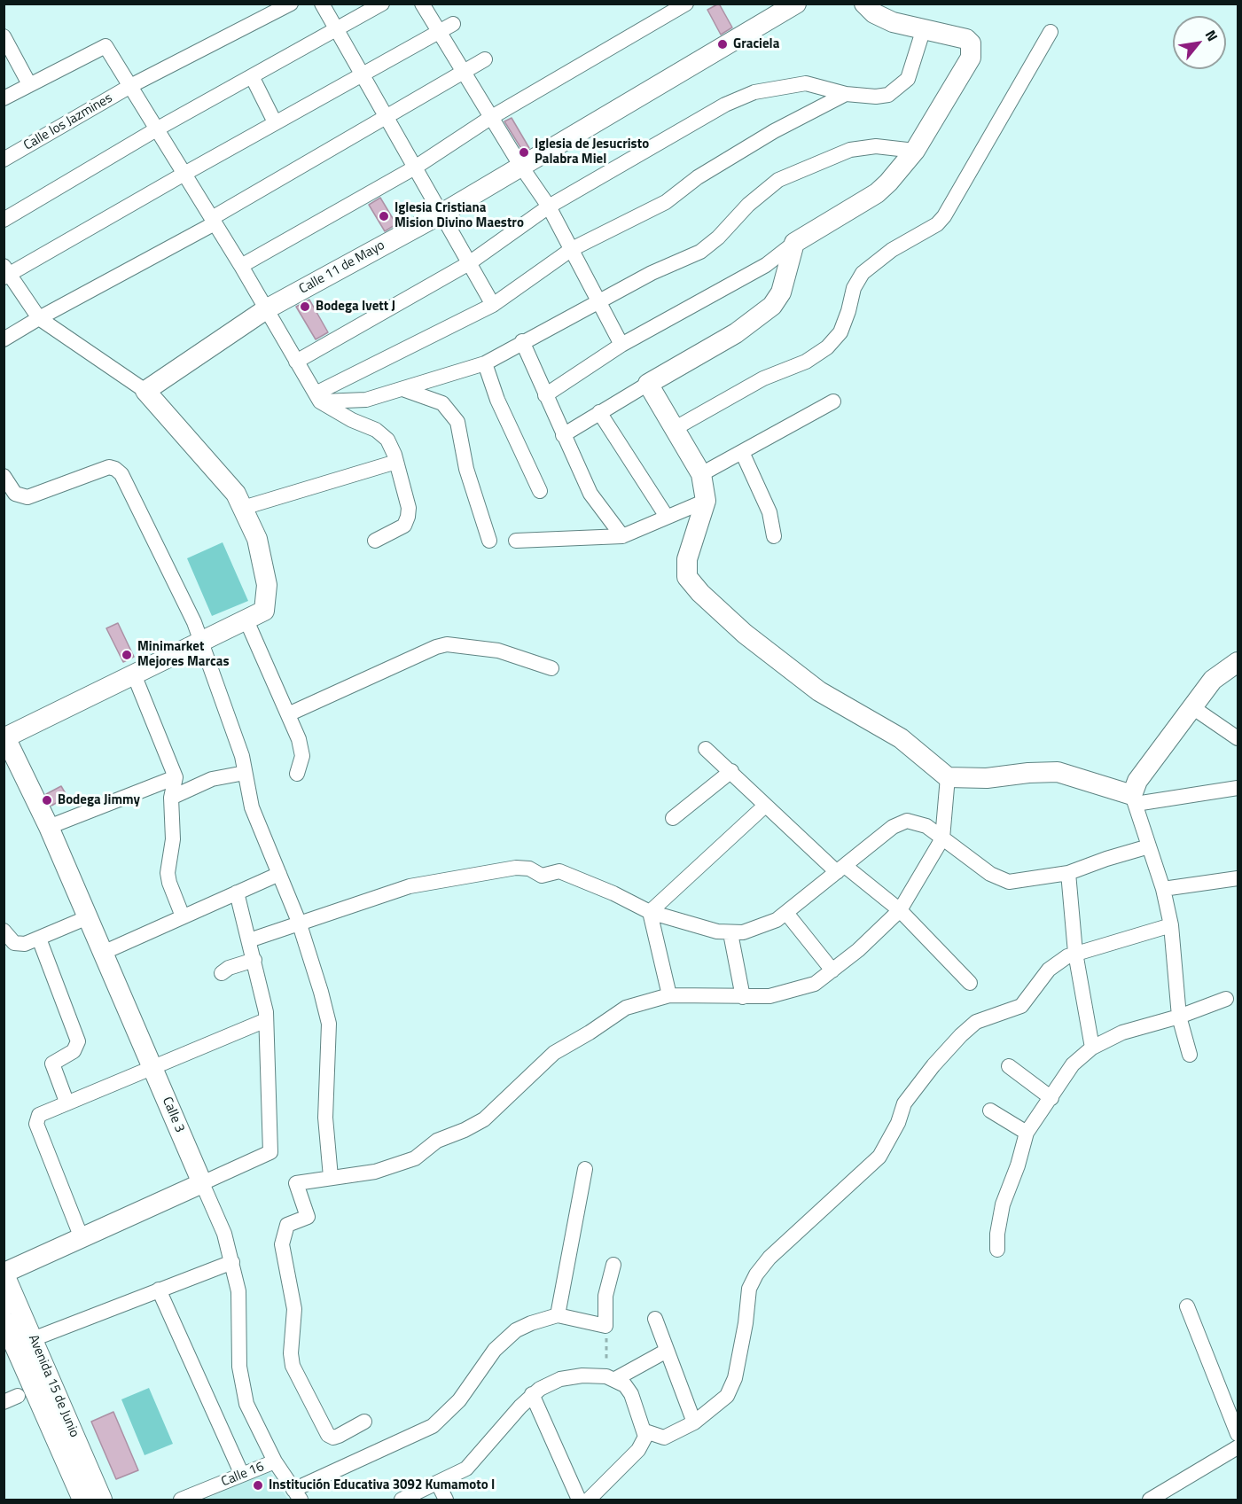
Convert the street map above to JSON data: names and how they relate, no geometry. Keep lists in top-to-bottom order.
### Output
{
  "streets": {
    "street": [
      "Calle los Jazmines",
      "Calle 11 de Mayo",
      "Calle 3",
      "Avenida 15 de Junio",
      "Calle 16"
    ]
  },
  "crossings": [
    ["Calle 3", "Calle 16"]
  ],
  "places": [
    "Graciela",
    "Iglesia de Jesucristo Palabra Miel",
    "Iglesia Cristiana Mision Divino Maestro",
    "Bodega Ivett J",
    "Minimarket Mejores Marcas",
    "Bodega Jimmy",
    "Institución Educativa 3092 Kumamoto I"
  ],
  "north": "top right"
}
